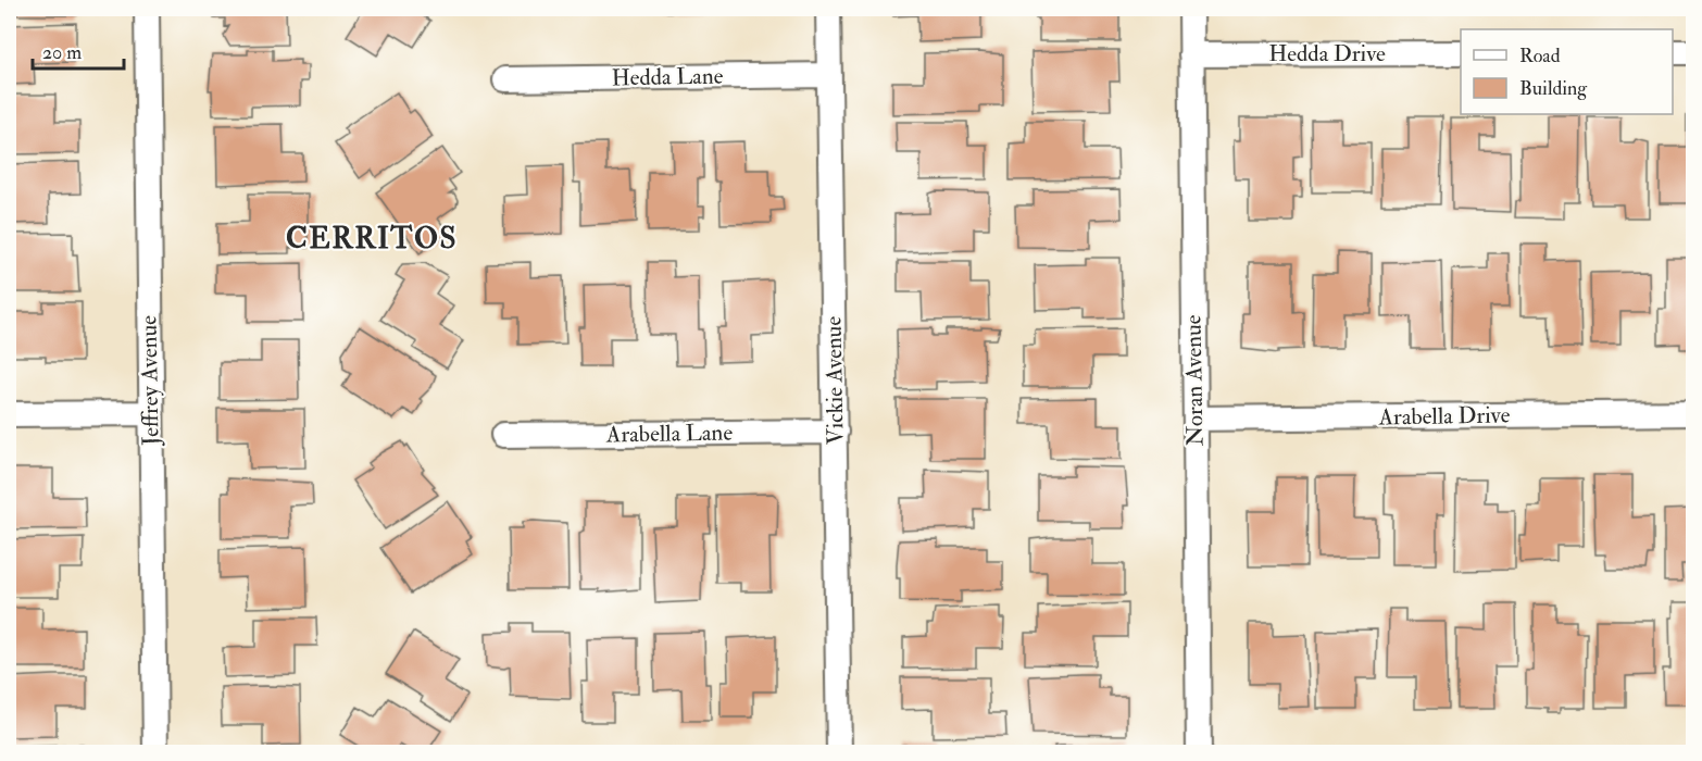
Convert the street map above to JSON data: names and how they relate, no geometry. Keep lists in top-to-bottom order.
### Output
{
  "streets": {
    "street": [
      "Hedda Drive",
      "Hedda Lane",
      "Jeffrey Avenue",
      "Vickie Avenue",
      "Noran Avenue",
      "Arabella Drive",
      "Arabella Lane"
    ]
  },
  "crossings": [
    ["Hedda Drive", "Noran Avenue"],
    ["Hedda Lane", "Vickie Avenue"],
    ["Vickie Avenue", "Arabella Lane"],
    ["Noran Avenue", "Arabella Drive"]
  ],
  "districts": ["CERRITOS"],
  "legend": ["Road", "Building"],
  "scale_bar": "20 m"
}
